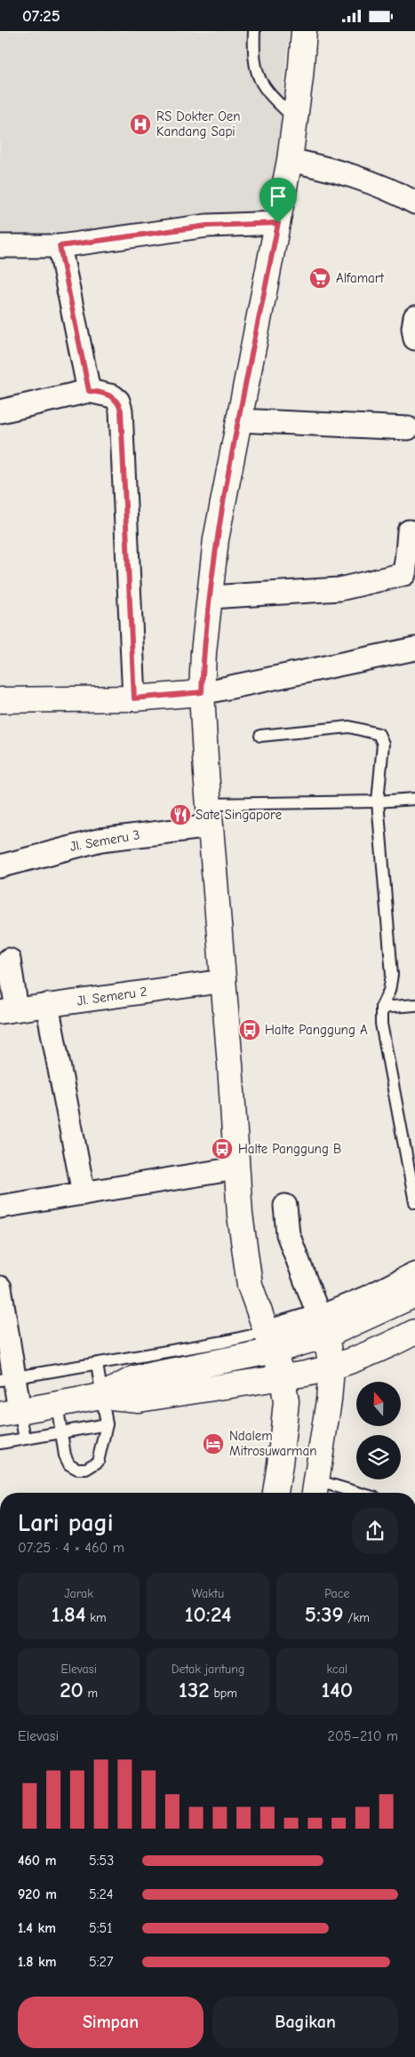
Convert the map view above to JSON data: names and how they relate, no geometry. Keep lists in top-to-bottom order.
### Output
{
  "streets": {
    "street": ["Jl. Semeru 3", "Jl. Semeru 2"]
  },
  "places": {
    "hospital": ["RS Dokter Oen Kandang Sapi"],
    "supermarket": ["Alfamart"],
    "restaurant": ["Sate Singapore"],
    "bus stop": ["Halte Panggung A", "Halte Panggung B"],
    "hotel": ["Ndalem Mitrosuwarman"]
  },
  "north": "top",
  "page": {
    "status": "07:25",
    "heading": ["Lari pagi", "07:25 · 4 × 460 m"],
    "stats": [
      ["Jarak", "1.84 km"],
      ["Waktu", "10:24"],
      ["Pace", "5:39 /km"],
      ["Elevasi", "20 m"],
      ["Detak jantung", "132 bpm"],
      ["kcal", "140"]
    ],
    "chart": ["Elevasi", "205–210 m"],
    "list": [
      {
        "name": "460 m",
        "note": "5:53"
      },
      {
        "name": "920 m",
        "note": "5:24"
      },
      {
        "name": "1.4 km",
        "note": "5:51"
      },
      {
        "name": "1.8 km",
        "note": "5:27"
      }
    ],
    "buttons": ["Simpan", "Bagikan"]
  }
}
